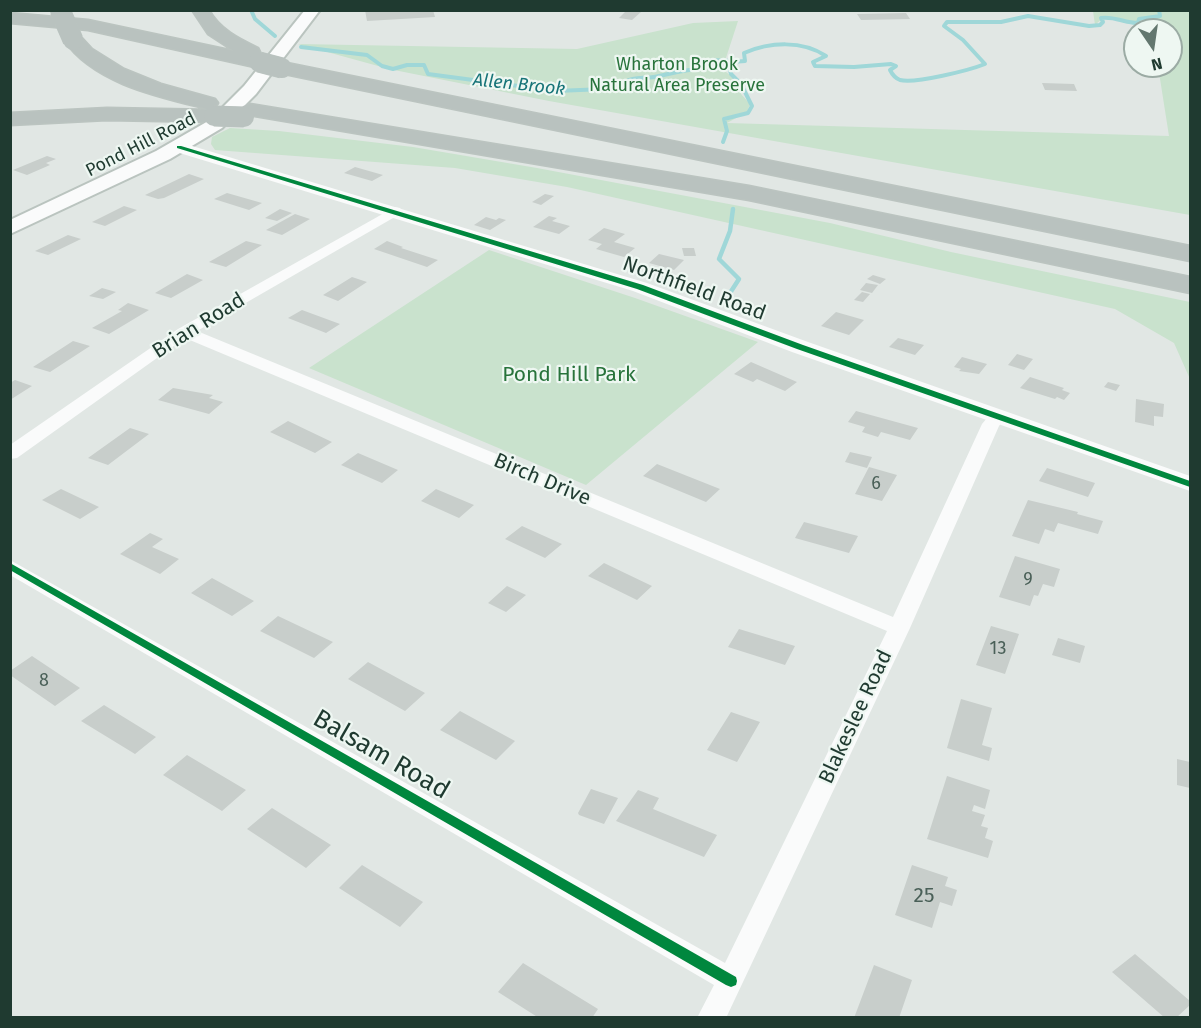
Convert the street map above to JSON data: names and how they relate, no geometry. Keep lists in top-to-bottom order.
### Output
{
  "streets": {
    "main road": ["Pond Hill Road"],
    "street": [
      "Northfield Road",
      "Brian Road",
      "Birch Drive",
      "Blakeslee Road",
      "Balsam Road"
    ]
  },
  "crossings": [
    ["Pond Hill Road", "Northfield Road"],
    ["Northfield Road", "Brian Road"],
    ["Northfield Road", "Blakeslee Road"],
    ["Brian Road", "Birch Drive"],
    ["Birch Drive", "Blakeslee Road"],
    ["Blakeslee Road", "Balsam Road"]
  ],
  "water": ["Allen Brook"],
  "parks": ["Wharton Brook Natural Area Preserve", "Pond Hill Park"],
  "house_numbers": [
    "6",
    "9",
    "13",
    "8",
    "25"
  ],
  "north": "bottom"
}
